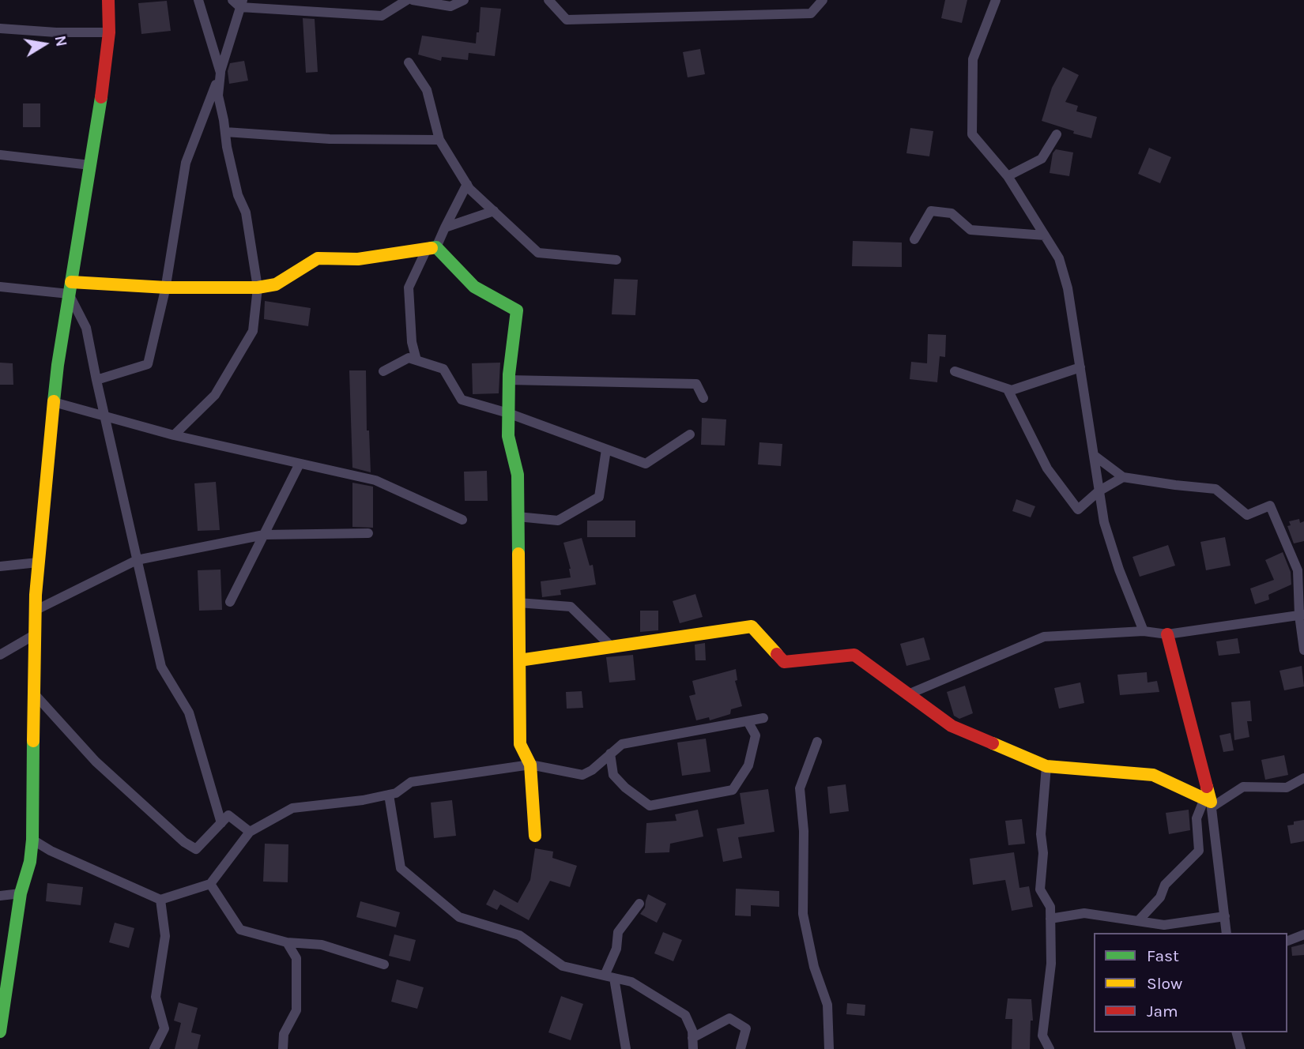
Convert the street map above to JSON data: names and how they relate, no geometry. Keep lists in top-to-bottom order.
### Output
{
  "legend": ["Fast", "Slow", "Jam"],
  "north": "right"
}
